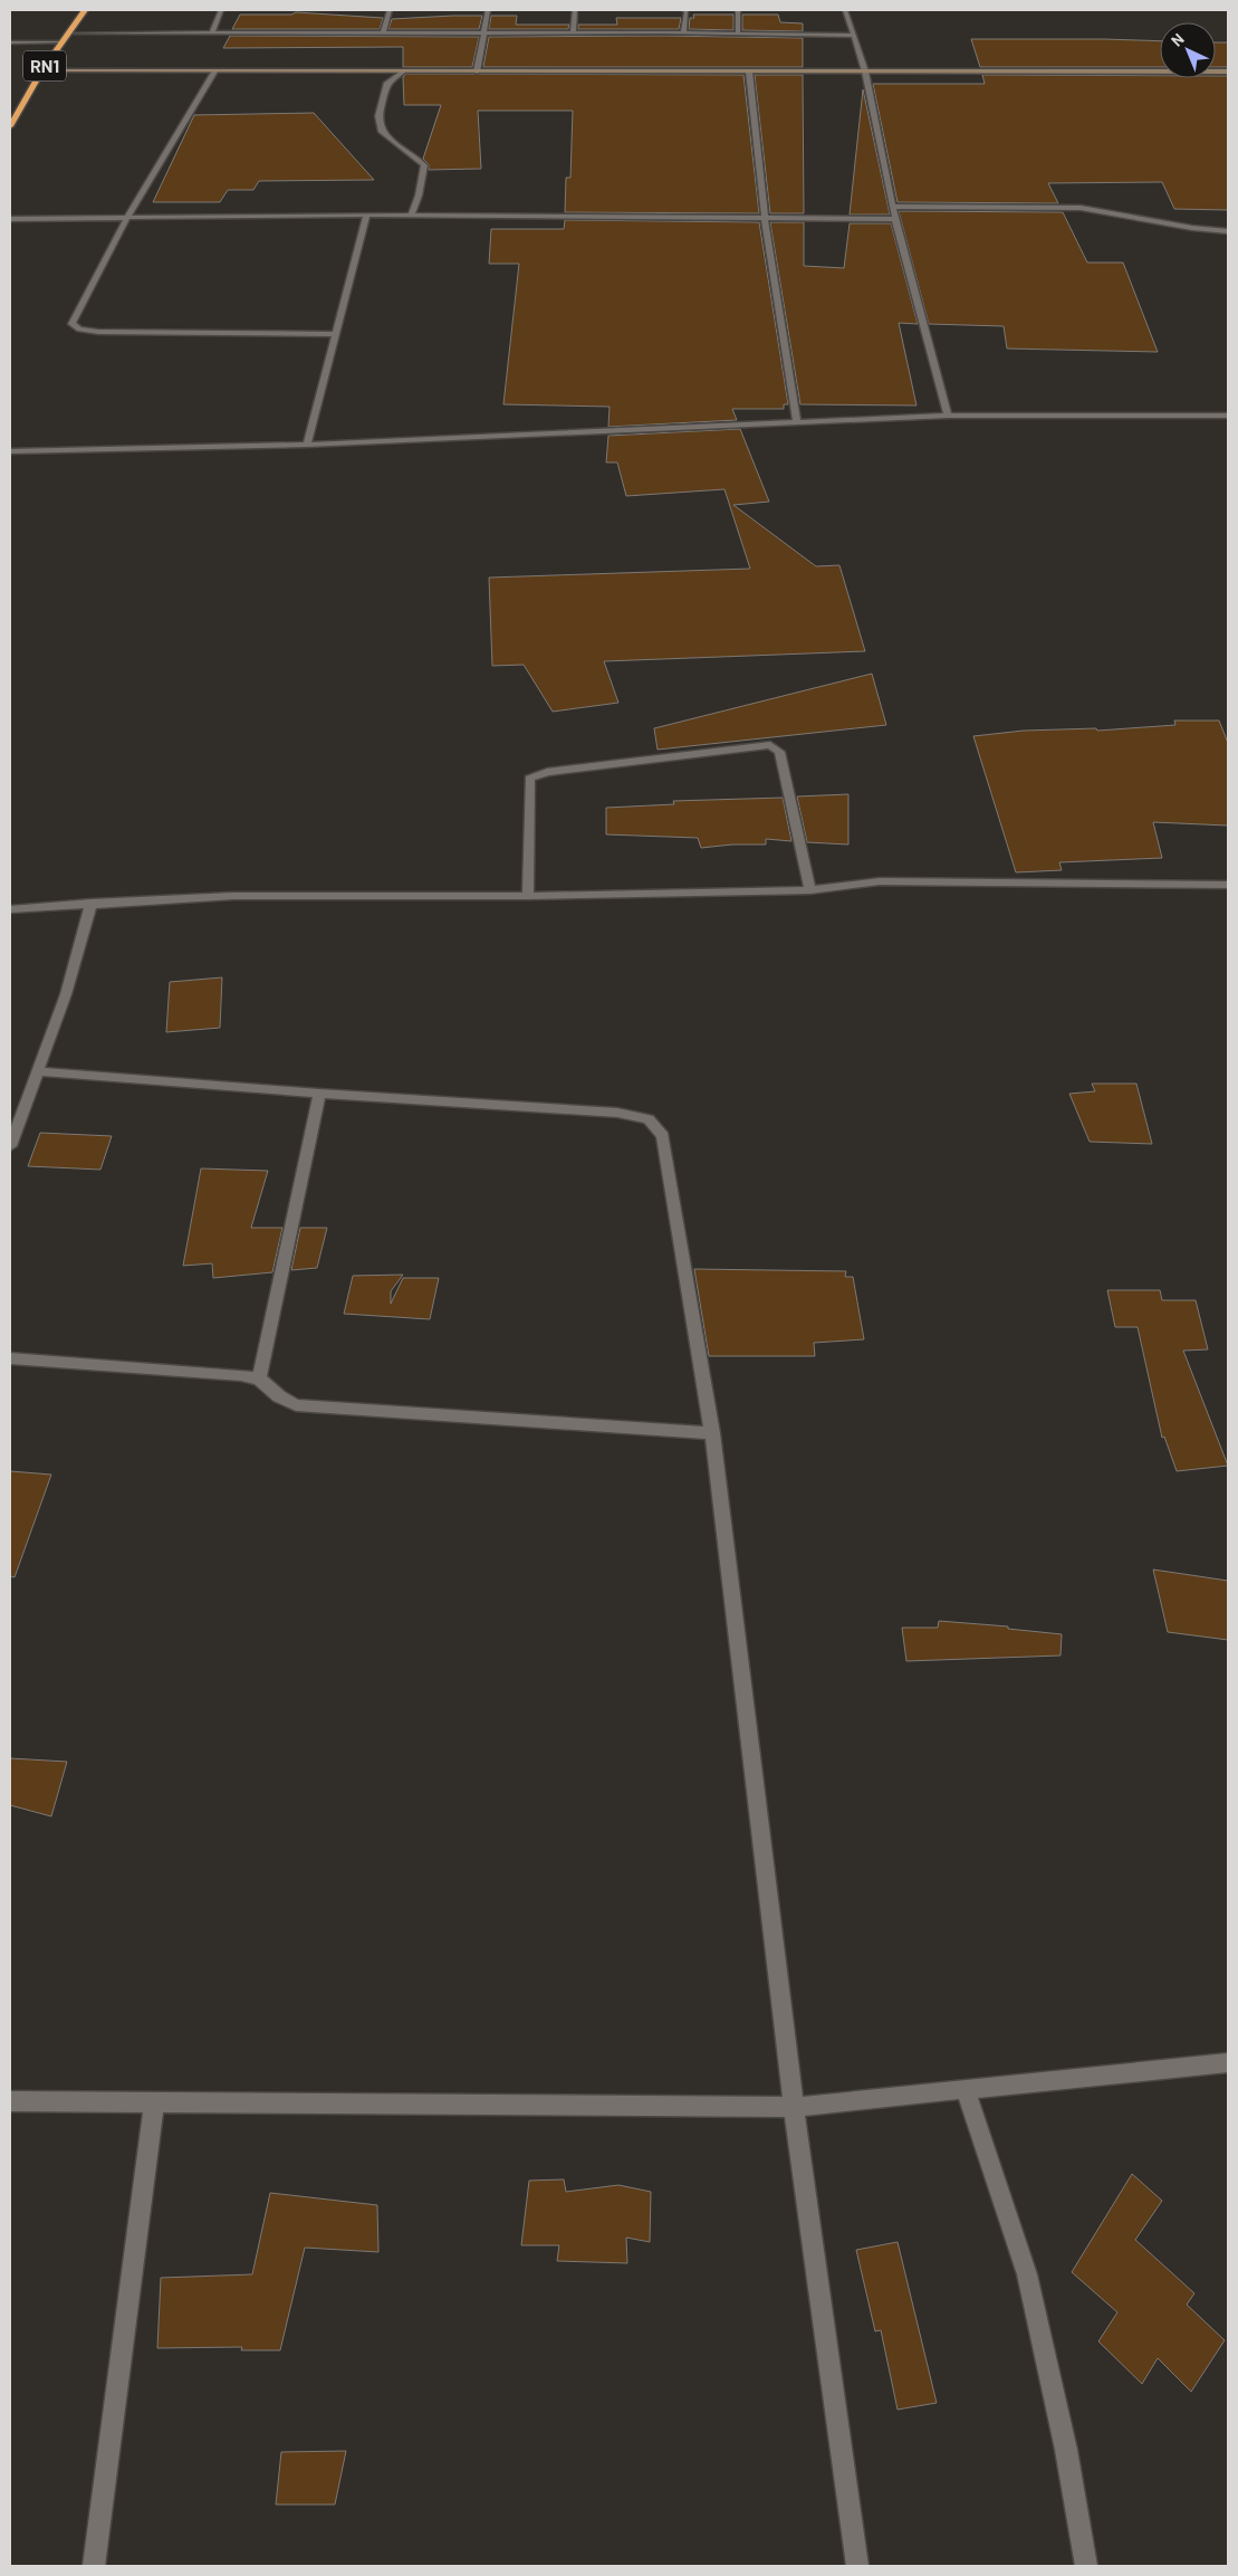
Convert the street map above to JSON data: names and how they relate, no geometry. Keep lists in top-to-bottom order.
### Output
{
  "streets": {
    "highway": ["RN1"]
  },
  "north": "top left"
}
